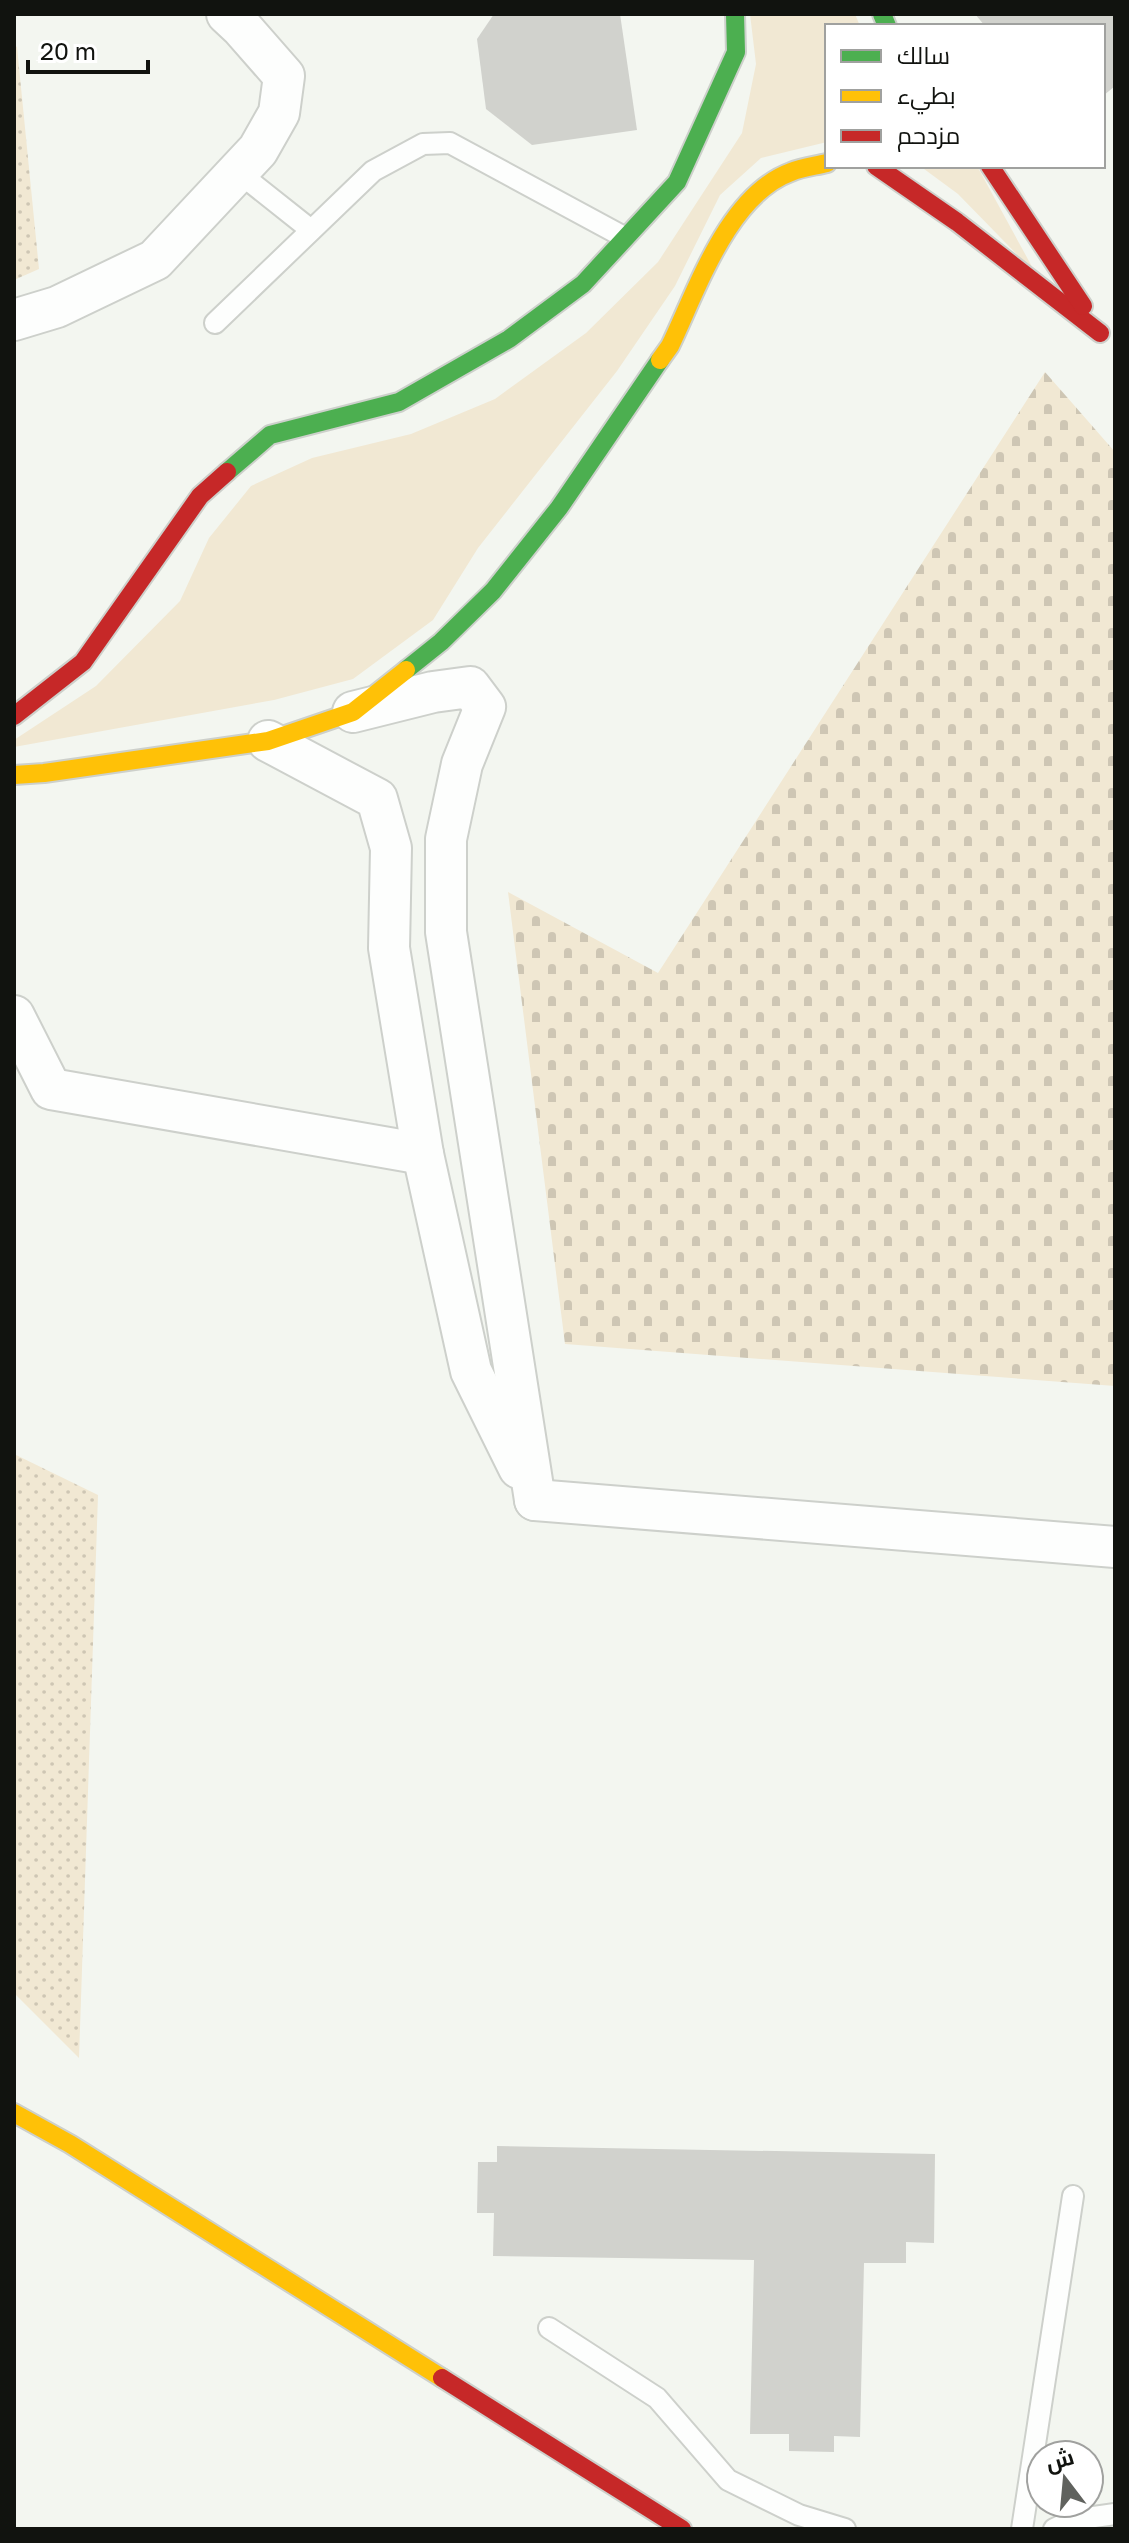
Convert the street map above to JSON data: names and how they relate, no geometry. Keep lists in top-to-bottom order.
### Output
{
  "legend": ["سالك", "بطيء", "مزدحم"],
  "scale_bar": "20 m",
  "north": "top"
}
